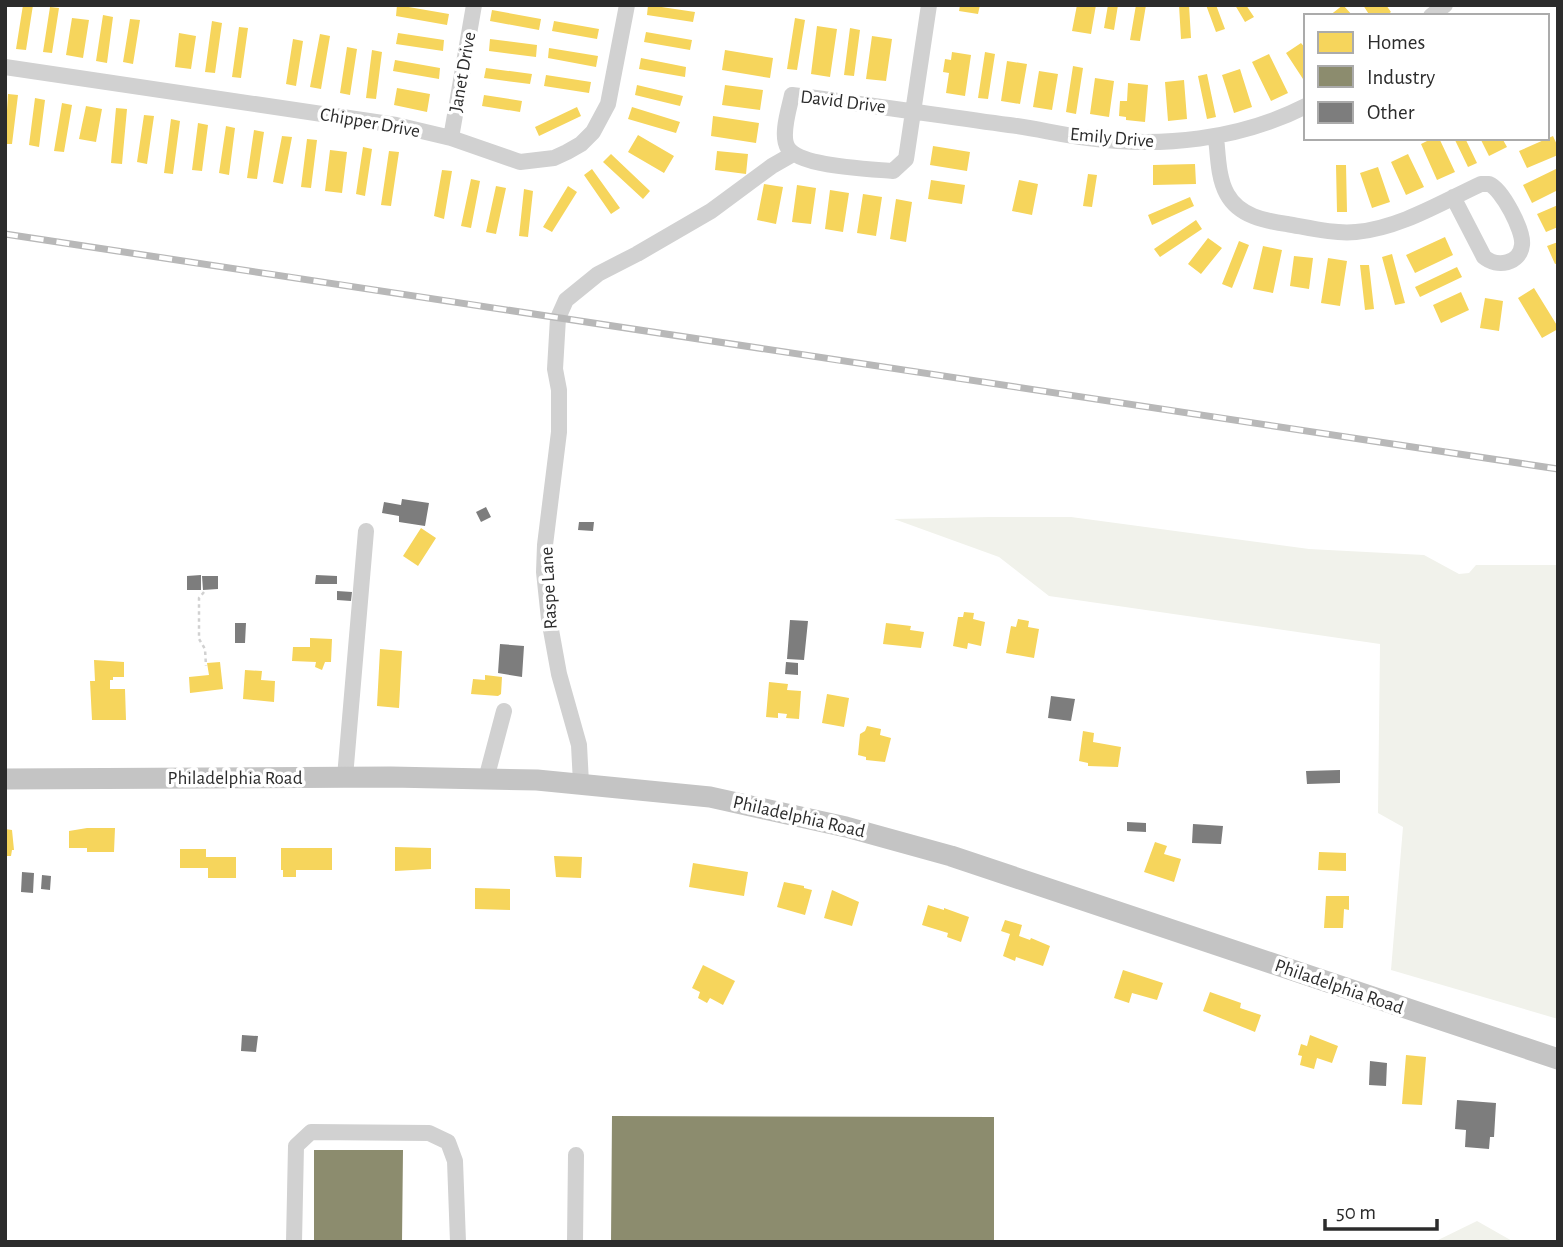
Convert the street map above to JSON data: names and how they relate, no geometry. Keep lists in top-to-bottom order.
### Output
{
  "streets": {
    "main road": ["Philadelphia Road"],
    "street": [
      "Janet Drive",
      "David Drive",
      "Chipper Drive",
      "Emily Drive",
      "Raspe Lane"
    ]
  },
  "crossings": [
    ["Janet Drive", "Chipper Drive"],
    ["David Drive", "Emily Drive"],
    ["David Drive", "Raspe Lane"],
    ["Raspe Lane", "Philadelphia Road"]
  ],
  "legend": ["Homes", "Industry", "Other"],
  "scale_bar": "50 m"
}
